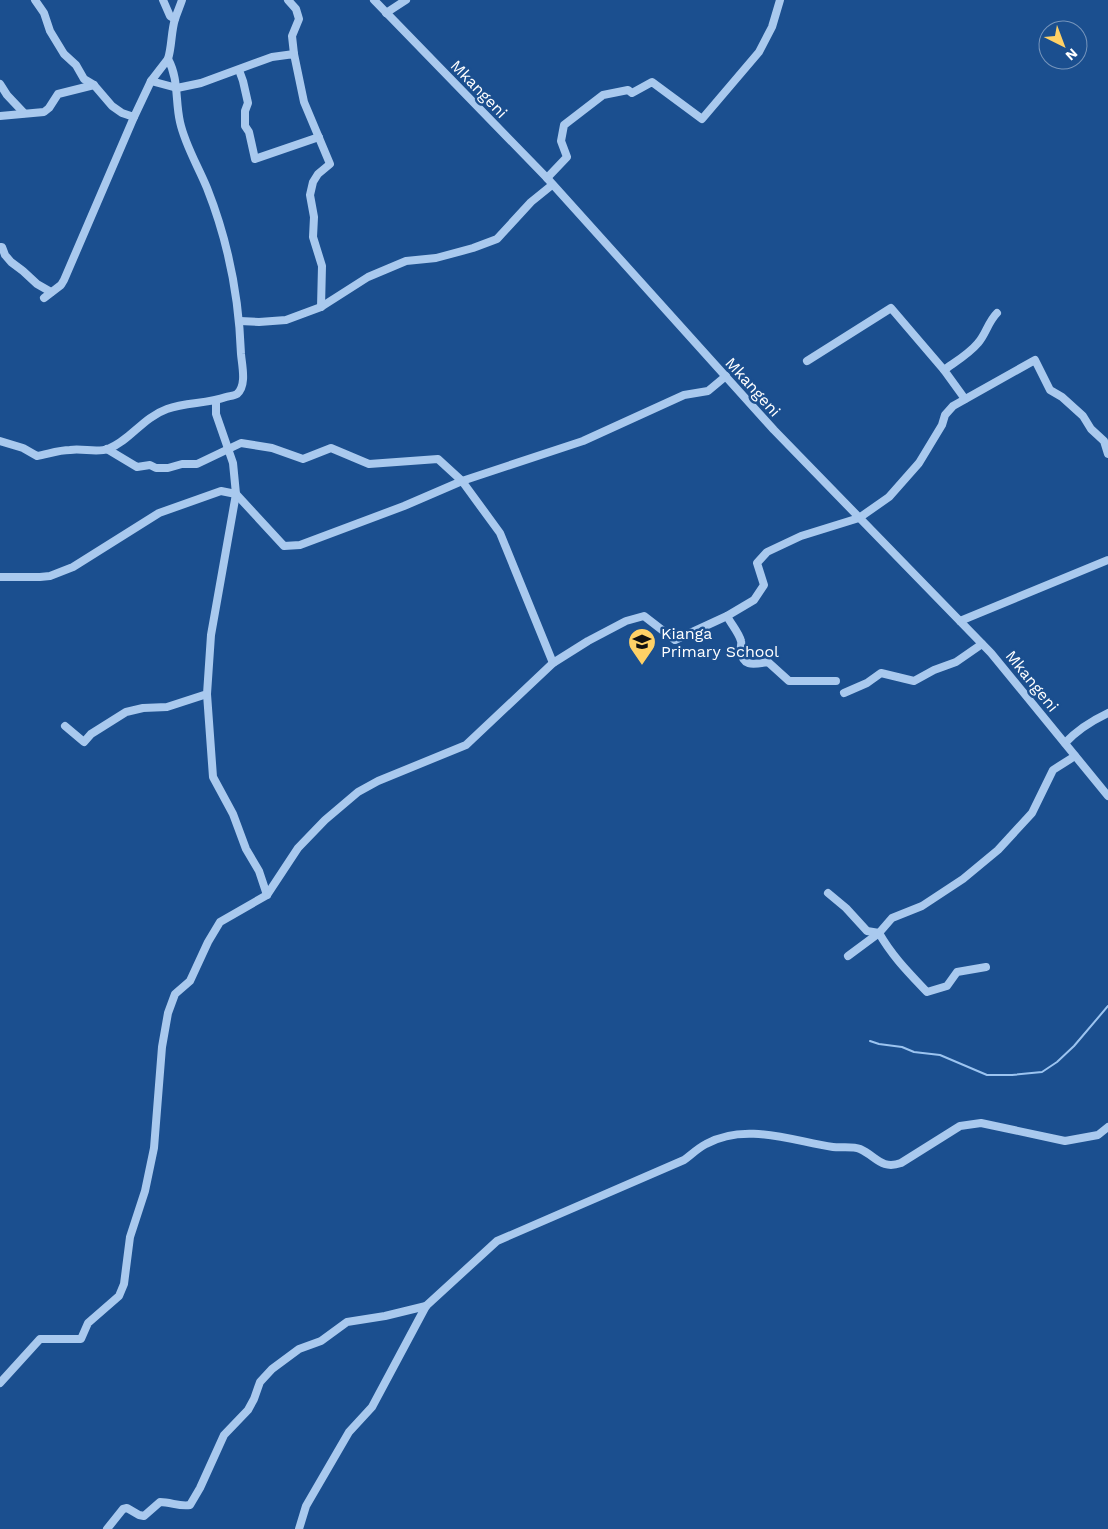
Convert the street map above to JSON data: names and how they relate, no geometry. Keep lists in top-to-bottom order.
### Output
{
  "streets": {
    "street": ["Mkangeni"]
  },
  "places": {
    "school or university": ["Kianga Primary School"]
  },
  "north": "bottom right"
}
